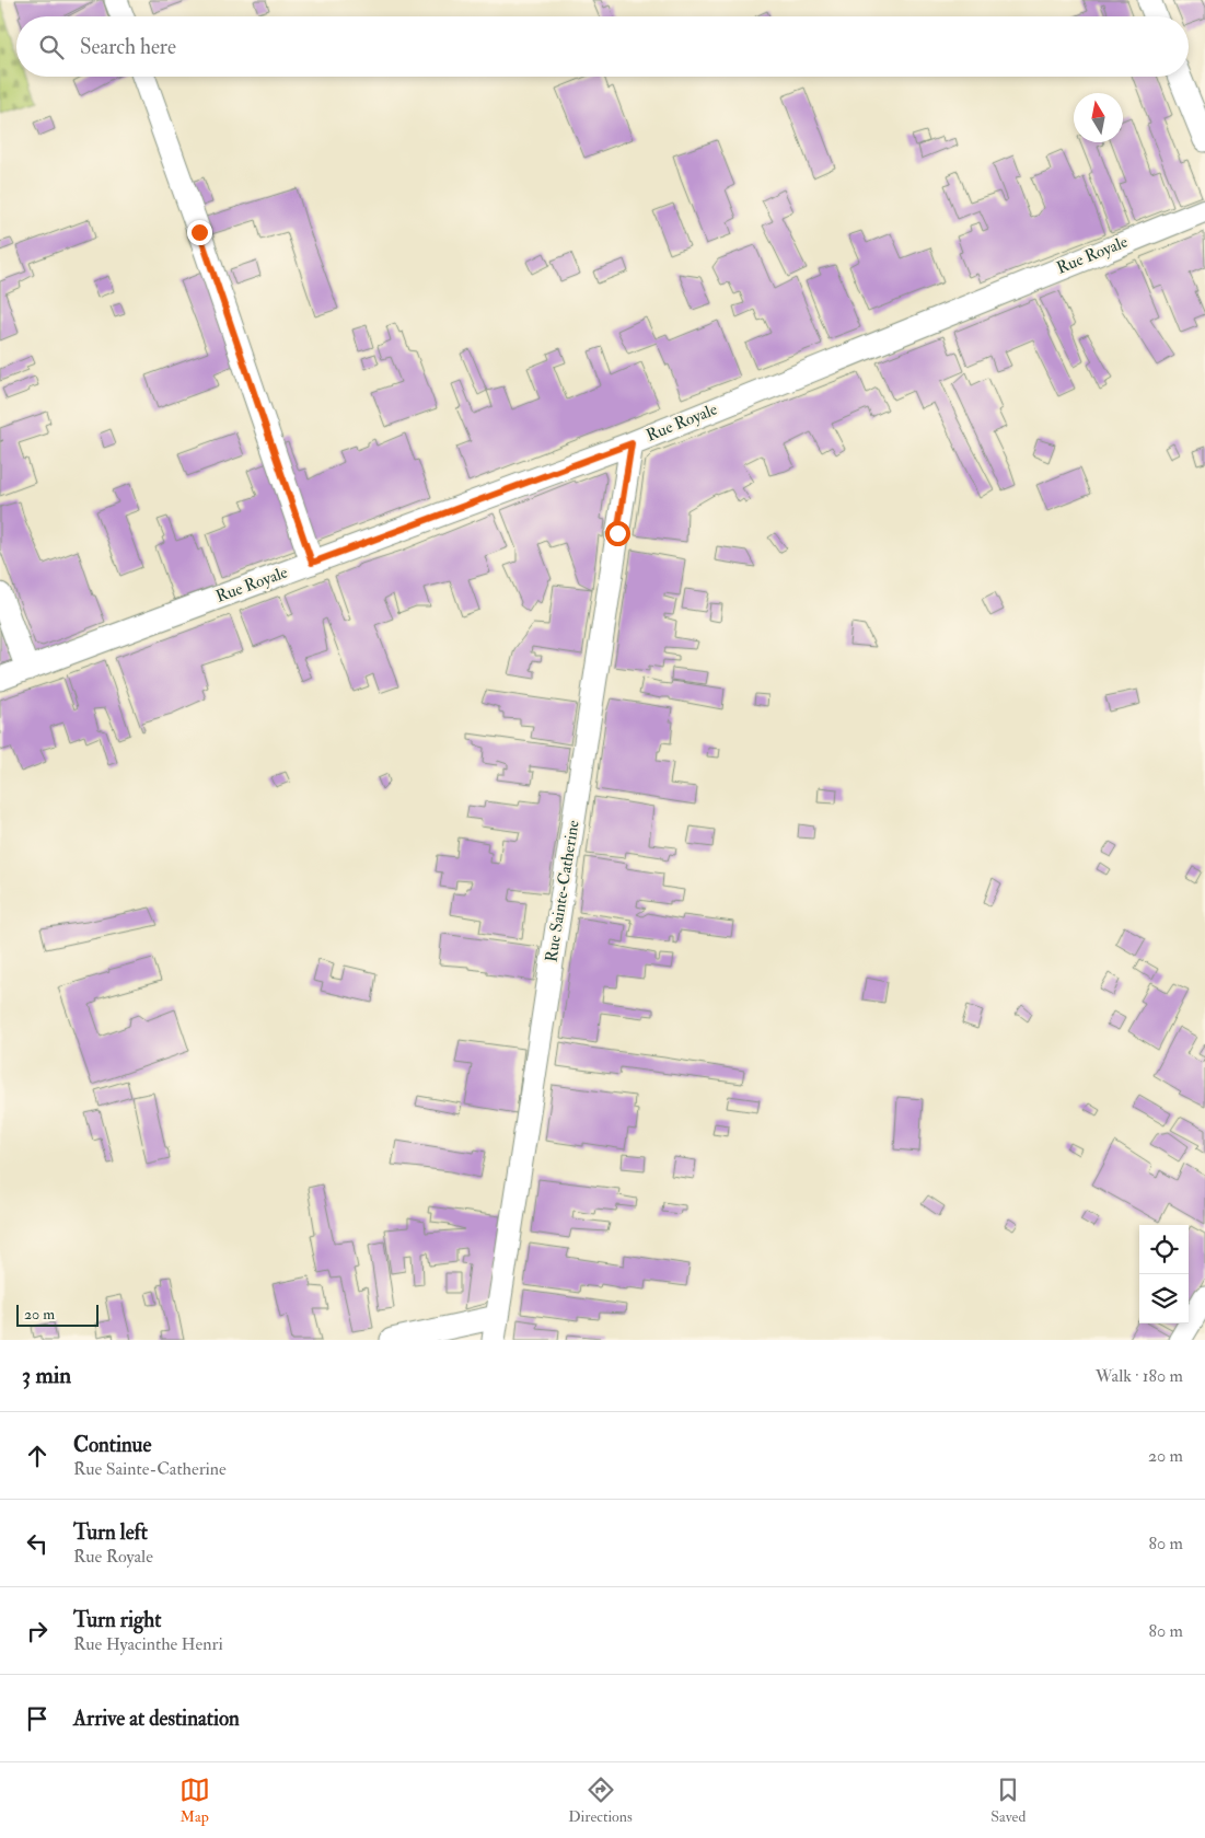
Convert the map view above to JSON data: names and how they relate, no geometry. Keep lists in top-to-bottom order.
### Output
{
  "streets": {
    "street": ["Rue Royale", "Rue Sainte-Catherine"]
  },
  "crossings": [
    ["Rue Royale", "Rue Sainte-Catherine"]
  ],
  "scale_bar": "20 m",
  "north": "top",
  "page": {
    "search": "Search here",
    "scale": "20 m",
    "heading": ["3 min", "Walk · 180 m"],
    "list": [
      ["Continue", "Rue Sainte-Catherine", "20 m"],
      ["Turn left", "Rue Royale", "80 m"],
      ["Turn right", "Rue Hyacinthe Henri", "80 m"],
      "Arrive at destination"
    ],
    "nav": ["Map", "Directions", "Saved"]
  }
}
